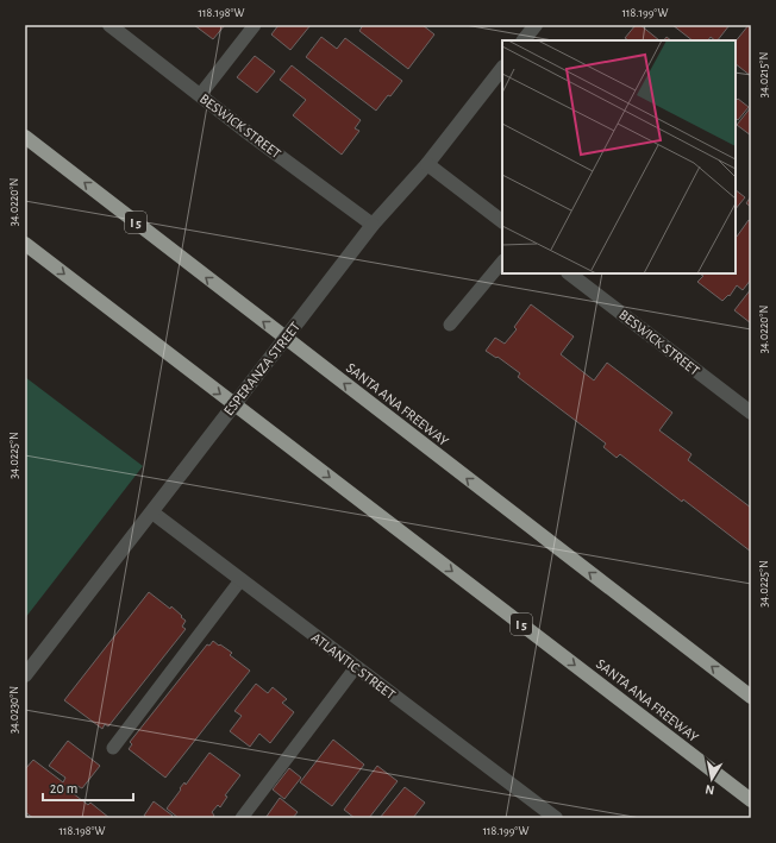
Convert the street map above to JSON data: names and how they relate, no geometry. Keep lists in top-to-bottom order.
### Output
{
  "streets": {
    "highway": ["I 5", "SANTA ANA FREEWAY"],
    "street": ["BESWICK STREET", "ESPERANZA STREET", "ATLANTIC STREET"]
  },
  "crossings": [
    ["BESWICK STREET", "ESPERANZA STREET"],
    ["ESPERANZA STREET", "ATLANTIC STREET"]
  ],
  "scale_bar": "20 m",
  "north": "bottom",
  "coordinates": [
    "118.198°W",
    "118.199°W",
    "34.0215°N",
    "34.0220°N",
    "34.0225°N",
    "34.0230°N"
  ]
}
